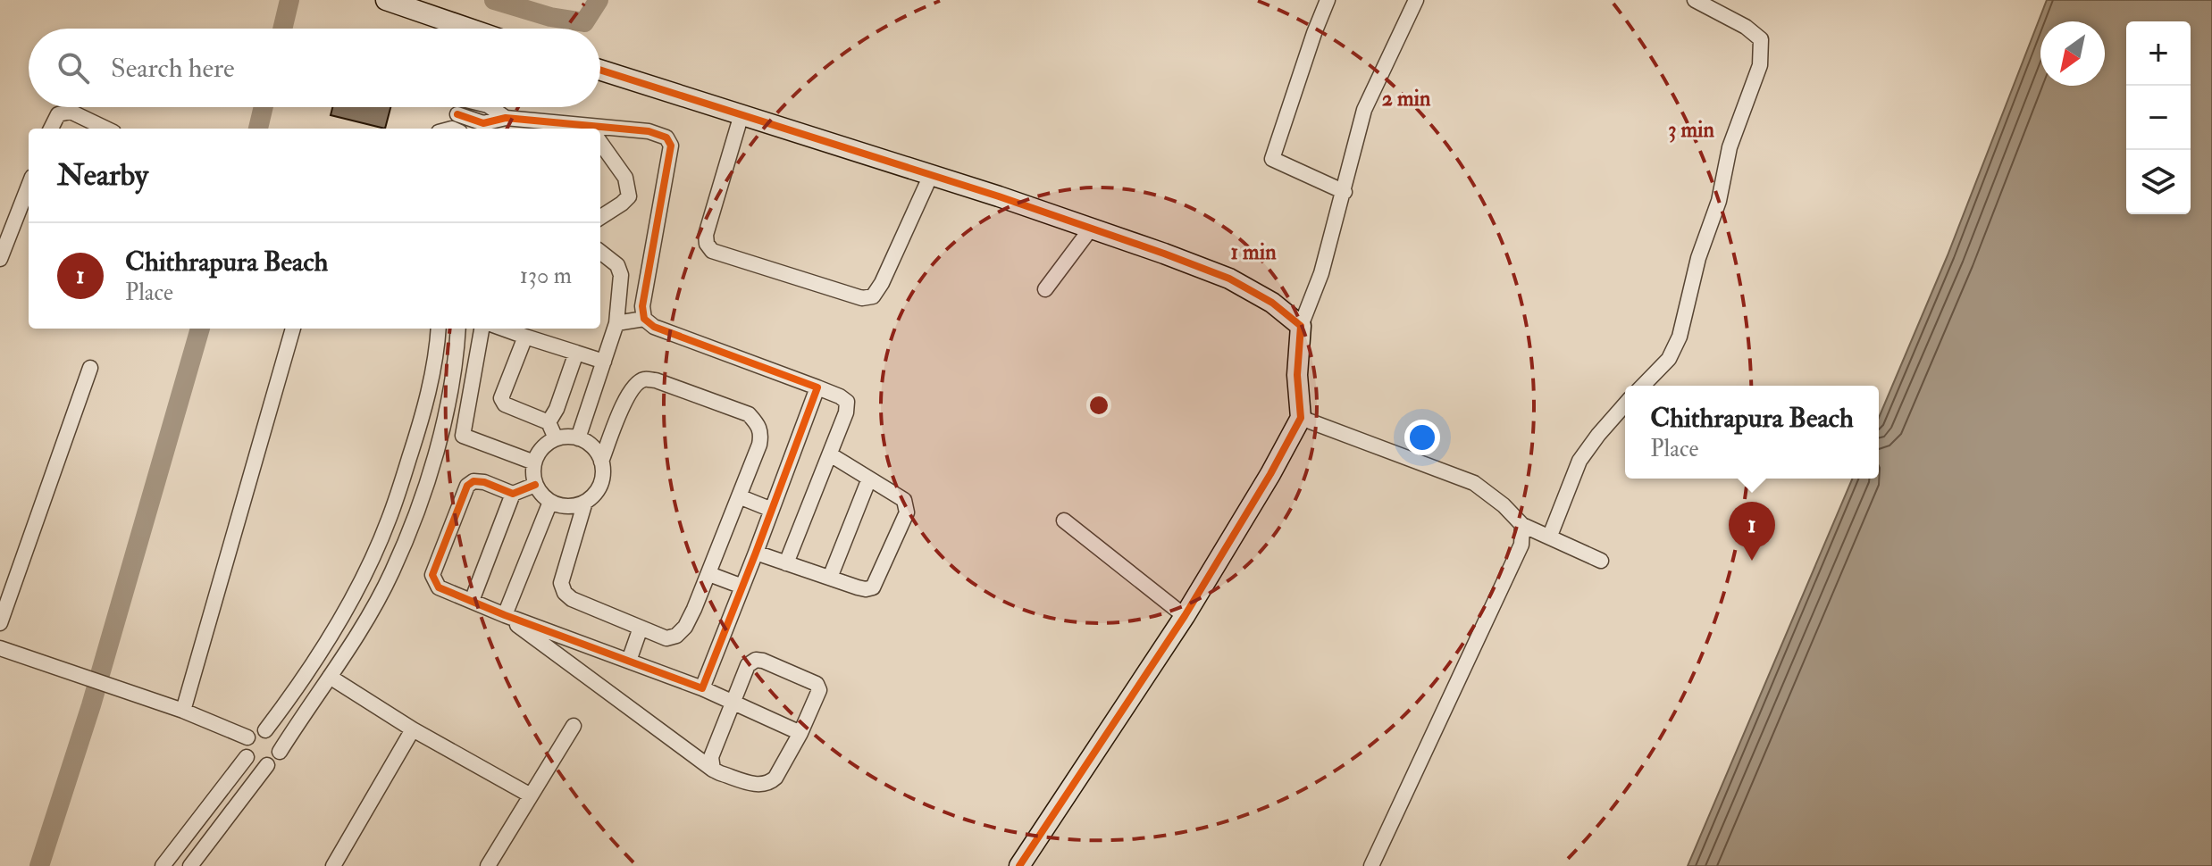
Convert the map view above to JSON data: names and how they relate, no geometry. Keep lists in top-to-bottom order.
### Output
{
  "north": "bottom left",
  "page": {
    "map_buttons": ["+", "−"],
    "search": "Search here",
    "heading": "Nearby",
    "list": [
      {
        "mark": "1",
        "name": "Chithrapura Beach",
        "note": "Place",
        "value": "130 m"
      }
    ],
    "popup": ["Chithrapura Beach", "Place"],
    "pins": "1"
  },
  "rings": ["2 min", "3 min", "1 min"]
}
